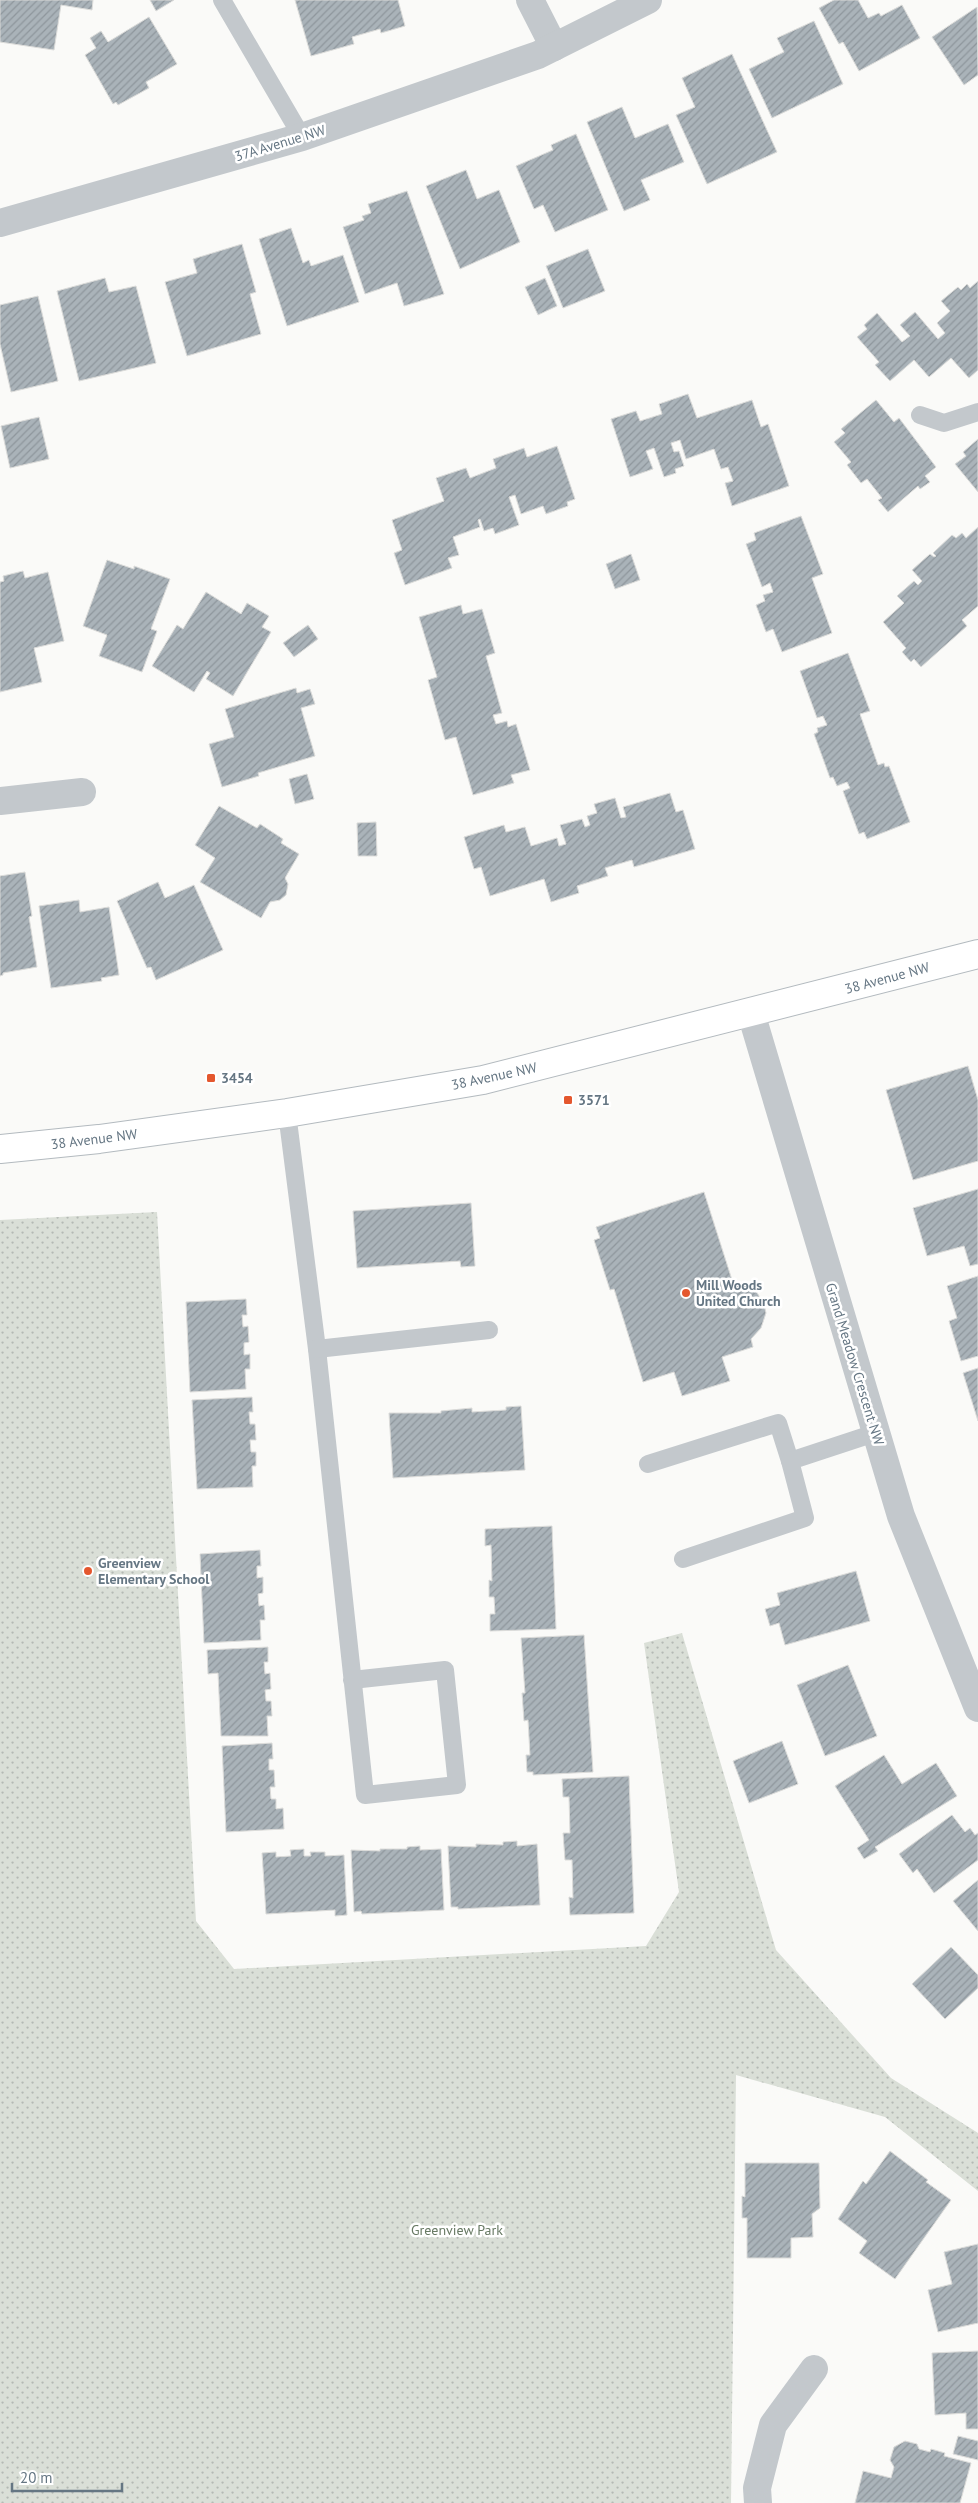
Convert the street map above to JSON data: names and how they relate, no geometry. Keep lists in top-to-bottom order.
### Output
{
  "streets": {
    "street": ["37A Avenue NW", "38 Avenue NW", "Grand Meadow Crescent NW"]
  },
  "crossings": [
    ["38 Avenue NW", "Grand Meadow Crescent NW"]
  ],
  "parks": ["Greenview Park"],
  "places": {
    "transit": ["3454", "3571"],
    "other": ["Mill Woods United Church", "Greenview Elementary School"]
  },
  "scale_bar": "20 m"
}
